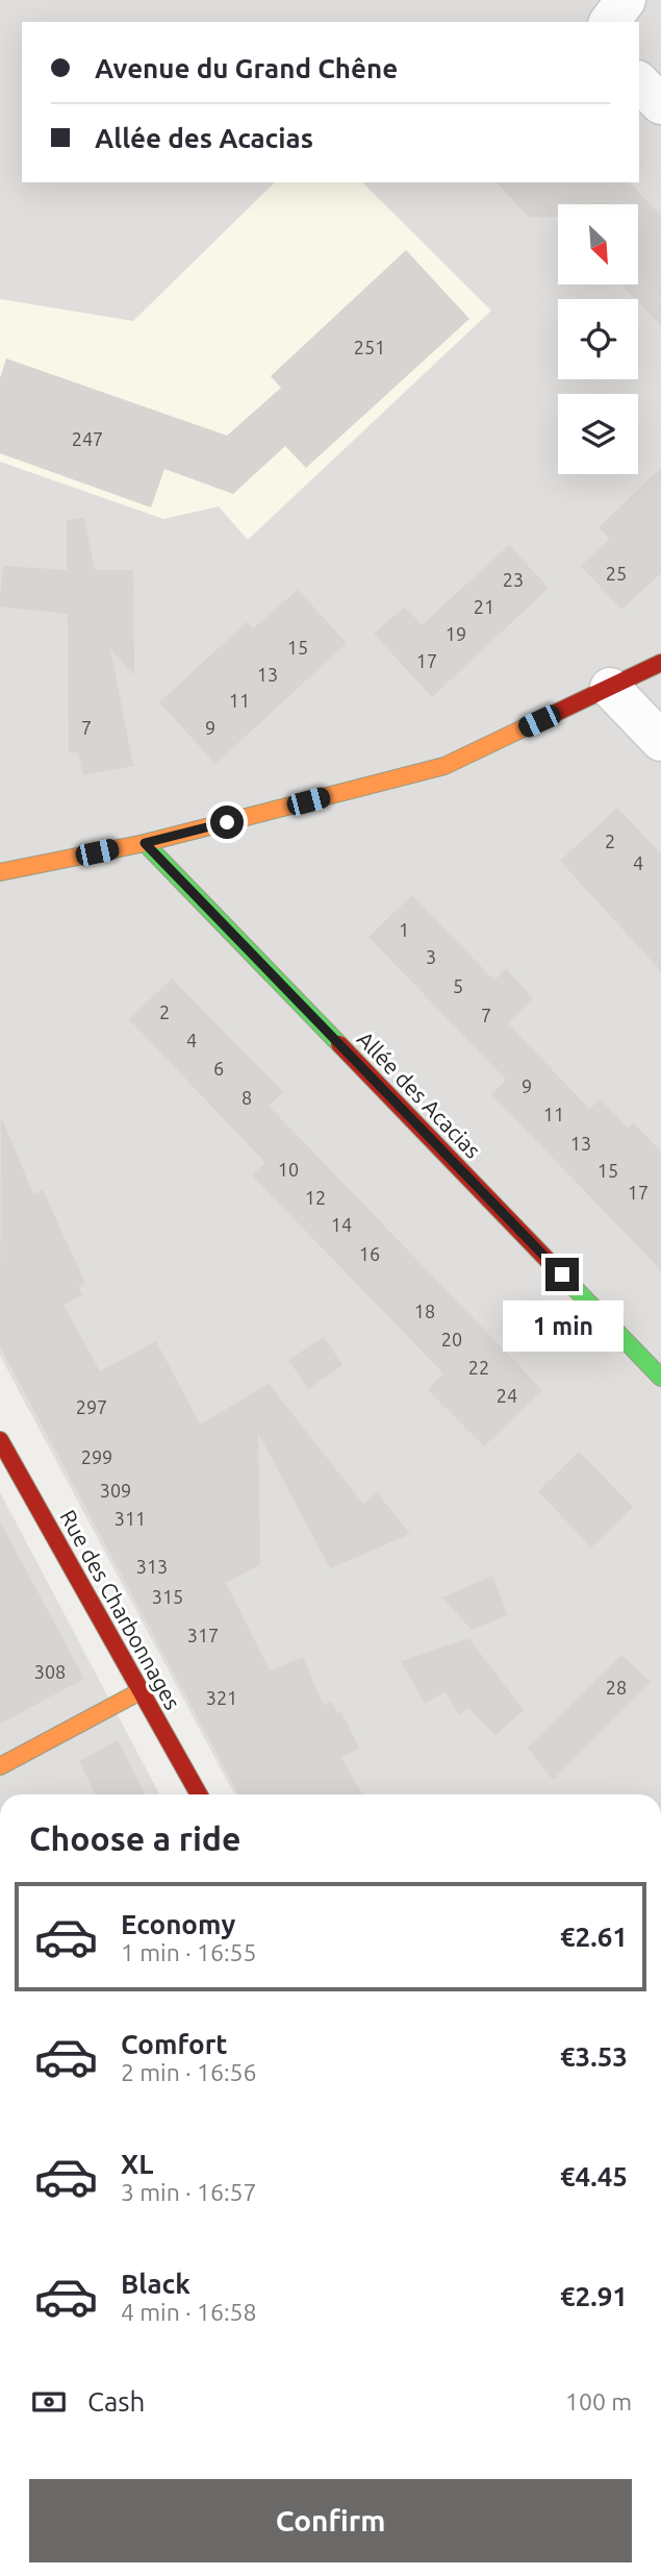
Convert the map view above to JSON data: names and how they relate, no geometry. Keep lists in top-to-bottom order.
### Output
{
  "streets": {
    "street": ["Allée des Acacias", "Rue des Charbonnages"]
  },
  "house_numbers": [
    "251",
    "247",
    "25",
    "23",
    "21",
    "19",
    "15",
    "17",
    "13",
    "11",
    "7",
    "9",
    "2",
    "4",
    "1",
    "3",
    "5",
    "2",
    "7",
    "4",
    "6",
    "9",
    "8",
    "11",
    "13",
    "10",
    "15",
    "17",
    "12",
    "14",
    "16",
    "18",
    "20",
    "22",
    "24",
    "297",
    "299",
    "309",
    "311",
    "313",
    "315",
    "317",
    "308",
    "28",
    "321"
  ],
  "north": "bottom right",
  "page": {
    "banner": ["Avenue du Grand Chêne", "Allée des Acacias"],
    "bubble": "1 min",
    "heading": "Choose a ride",
    "list": [
      {
        "name": "Economy",
        "note": "1 min · 16:55",
        "value": "€2.61"
      },
      {
        "name": "Comfort",
        "note": "2 min · 16:56",
        "value": "€3.53"
      },
      {
        "name": "XL",
        "note": "3 min · 16:57",
        "value": "€4.45"
      },
      {
        "name": "Black",
        "note": "4 min · 16:58",
        "value": "€2.91"
      }
    ],
    "pay": ["Cash", "100 m"],
    "buttons": "Confirm"
  }
}
